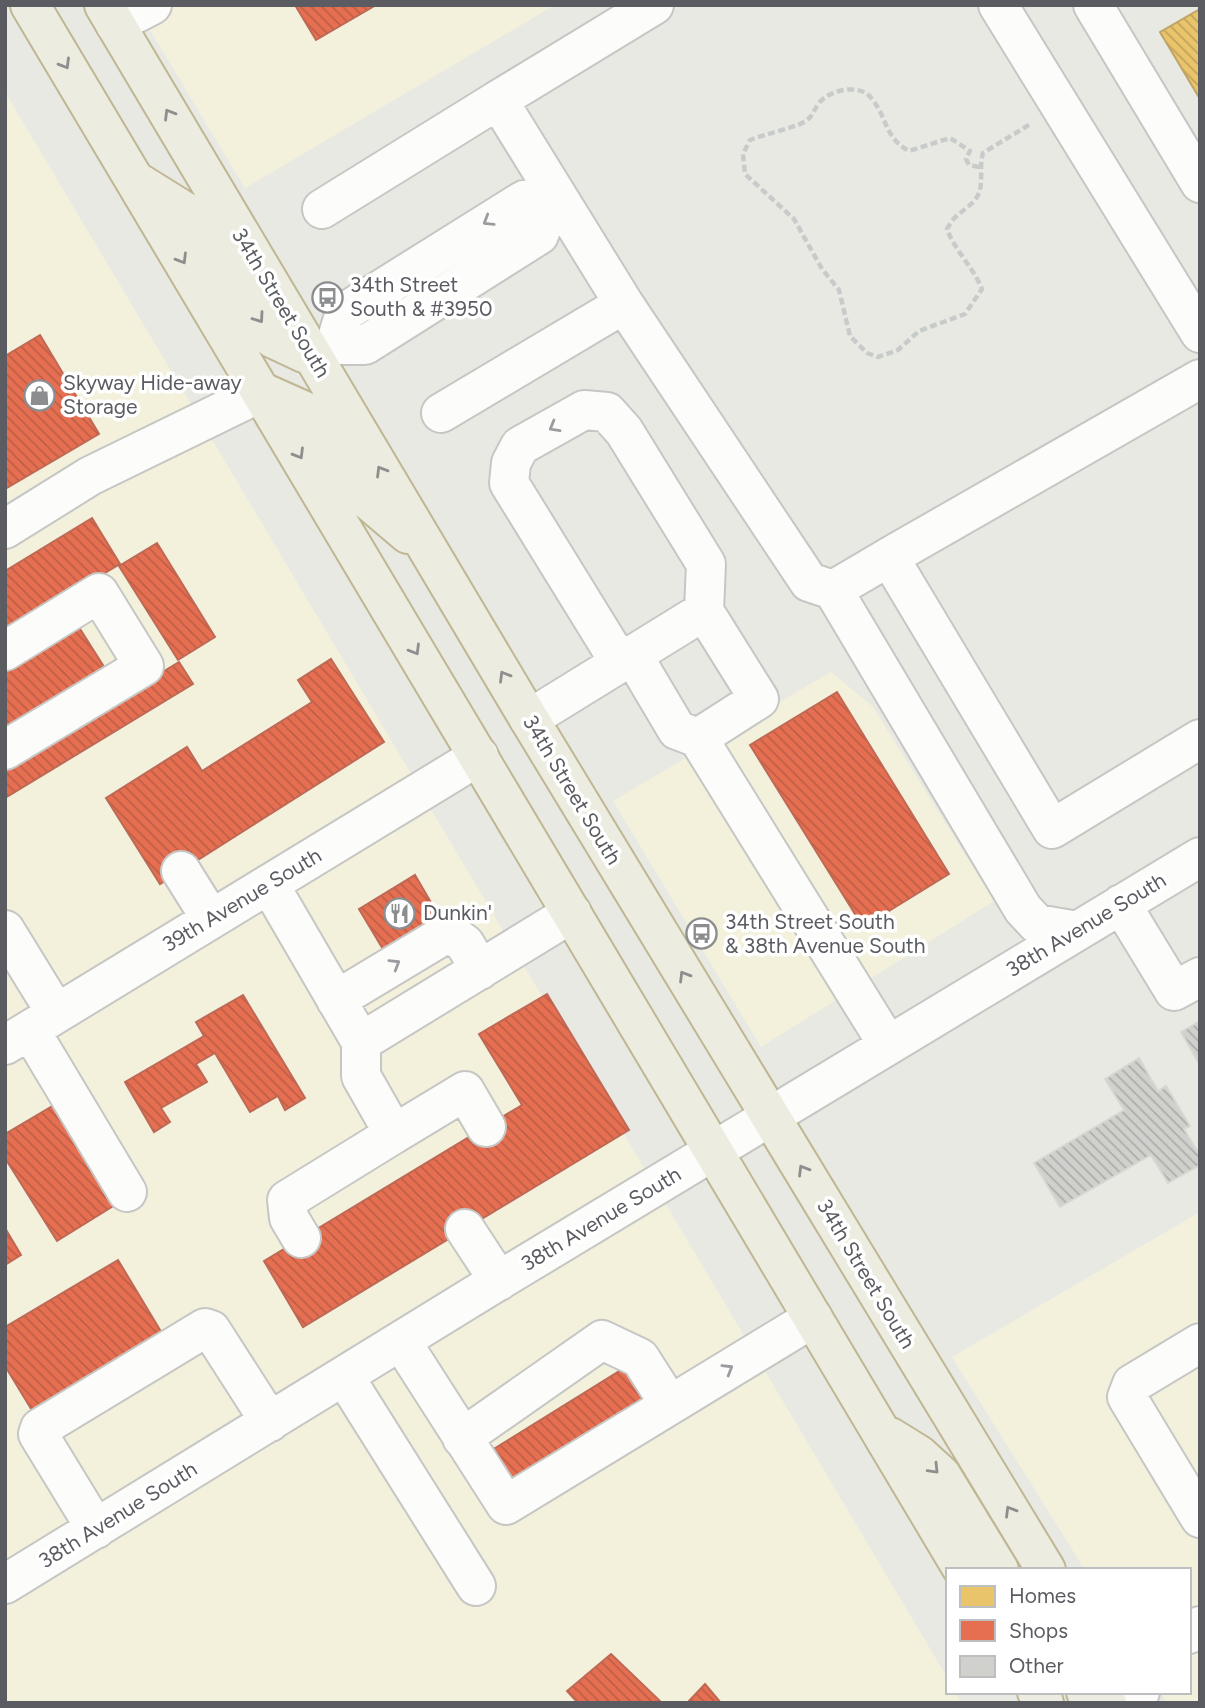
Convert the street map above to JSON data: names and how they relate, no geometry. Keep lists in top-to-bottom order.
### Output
{
  "streets": {
    "highway": ["34th Street South"],
    "street": ["39th Avenue South", "38th Avenue South"]
  },
  "crossings": [
    ["34th Street South", "38th Avenue South"]
  ],
  "places": {
    "bus stop": ["34th Street South & #3950", "34th Street South & 38th Avenue South"],
    "shop": ["Skyway Hide-away Storage"],
    "restaurant": ["Dunkin'"]
  },
  "legend": ["Homes", "Shops", "Other"]
}
